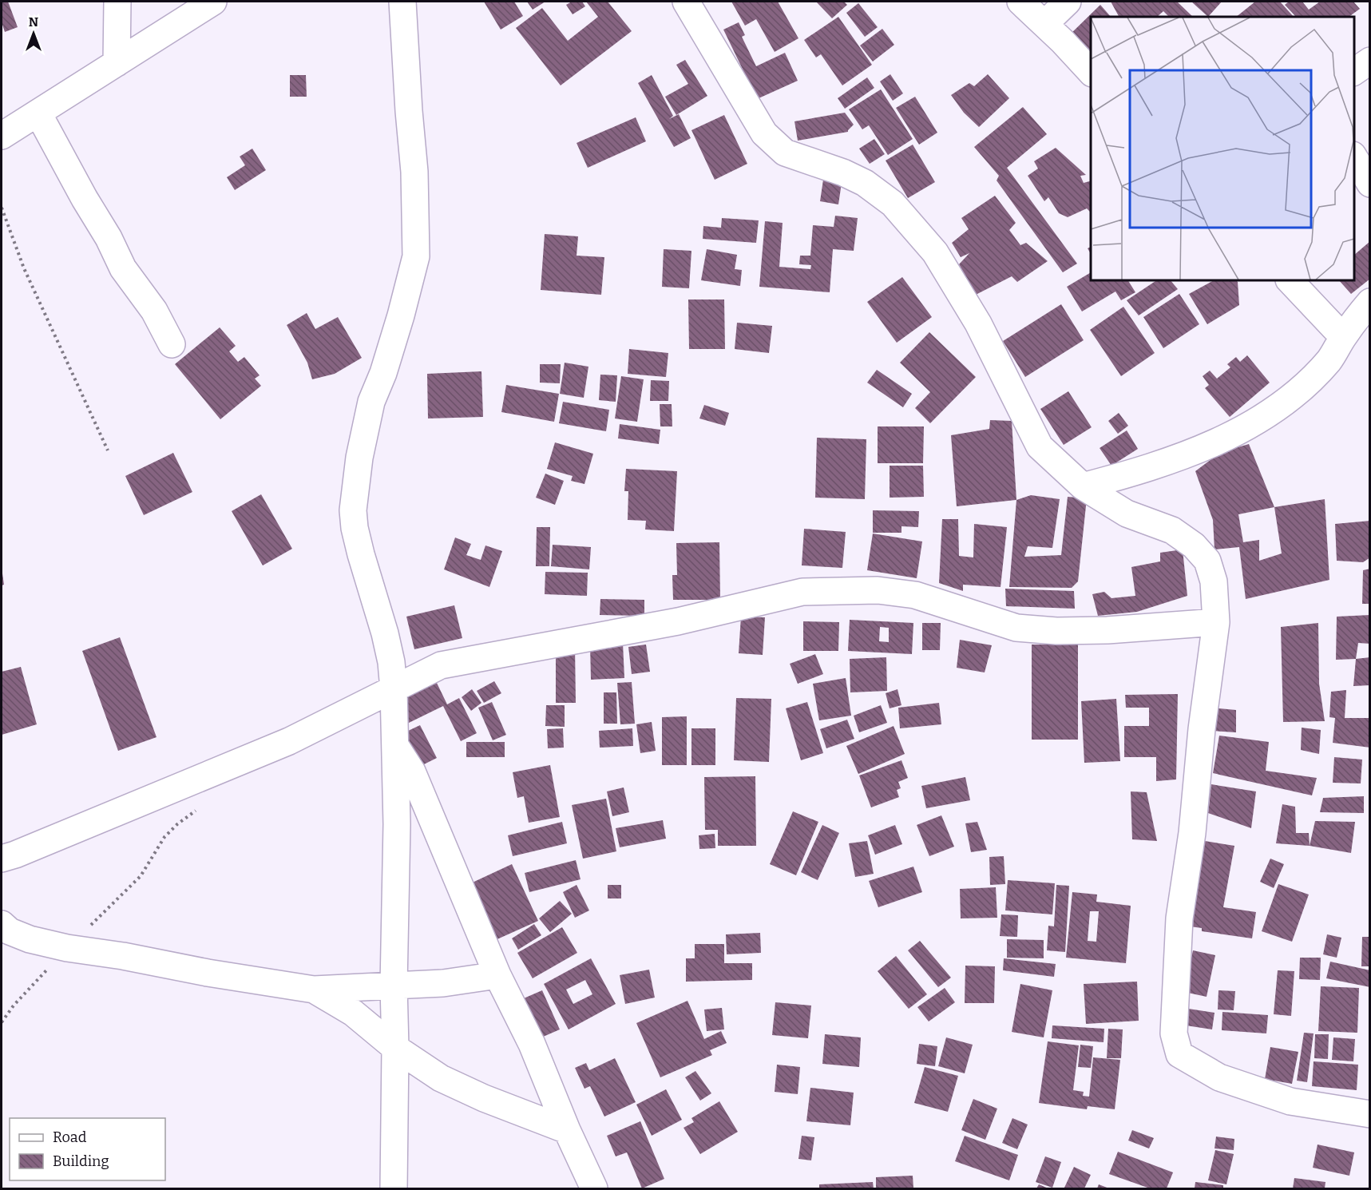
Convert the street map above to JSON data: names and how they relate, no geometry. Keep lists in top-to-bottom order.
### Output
{
  "legend": ["Road", "Building"],
  "north": "top"
}
